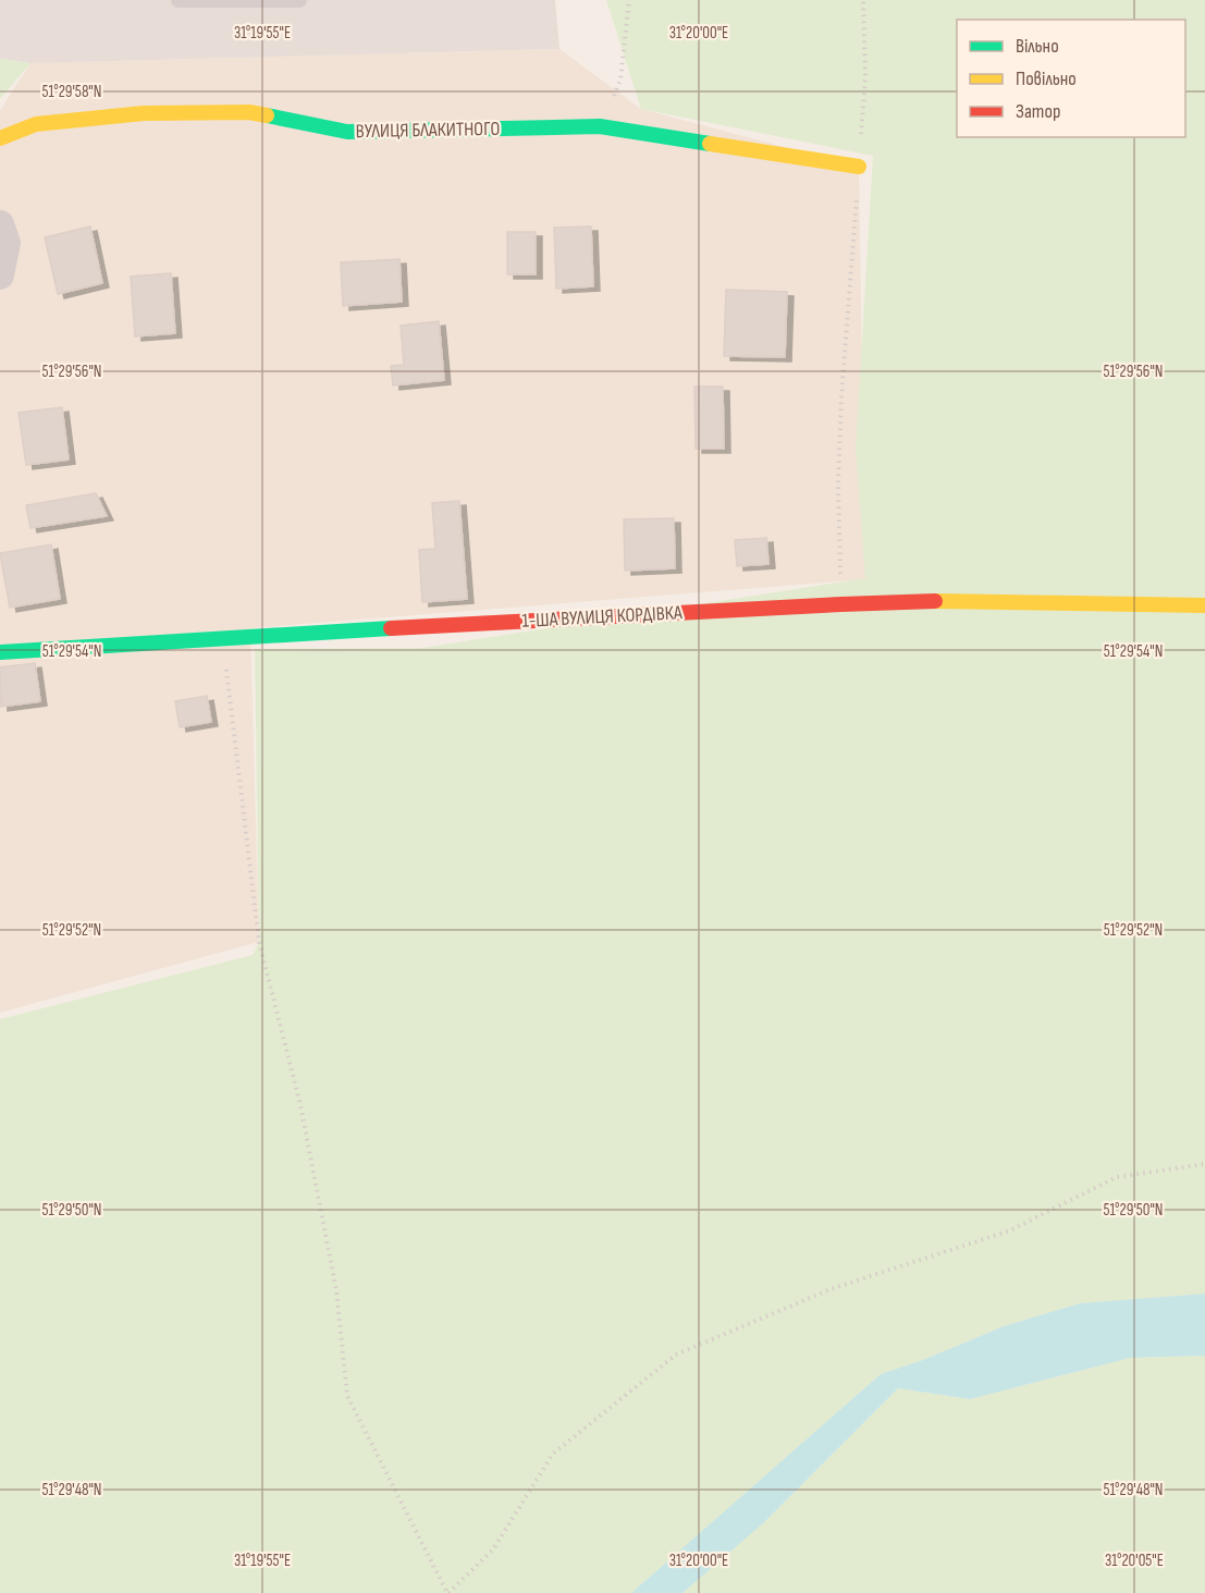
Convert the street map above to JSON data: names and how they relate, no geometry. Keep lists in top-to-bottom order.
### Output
{
  "streets": {
    "street": ["ВУЛИЦЯ БЛАКИТНОГО", "1-ША ВУЛИЦЯ КОРДІВКА"]
  },
  "legend": ["Вільно", "Повільно", "Затор"],
  "coordinates": [
    "31°19'55\"E",
    "31°20'00\"E",
    "51°29'58\"N",
    "51°29'56\"N",
    "51°29'54\"N",
    "51°29'52\"N",
    "51°29'50\"N",
    "51°29'48\"N",
    "31°20'05\"E"
  ]
}
